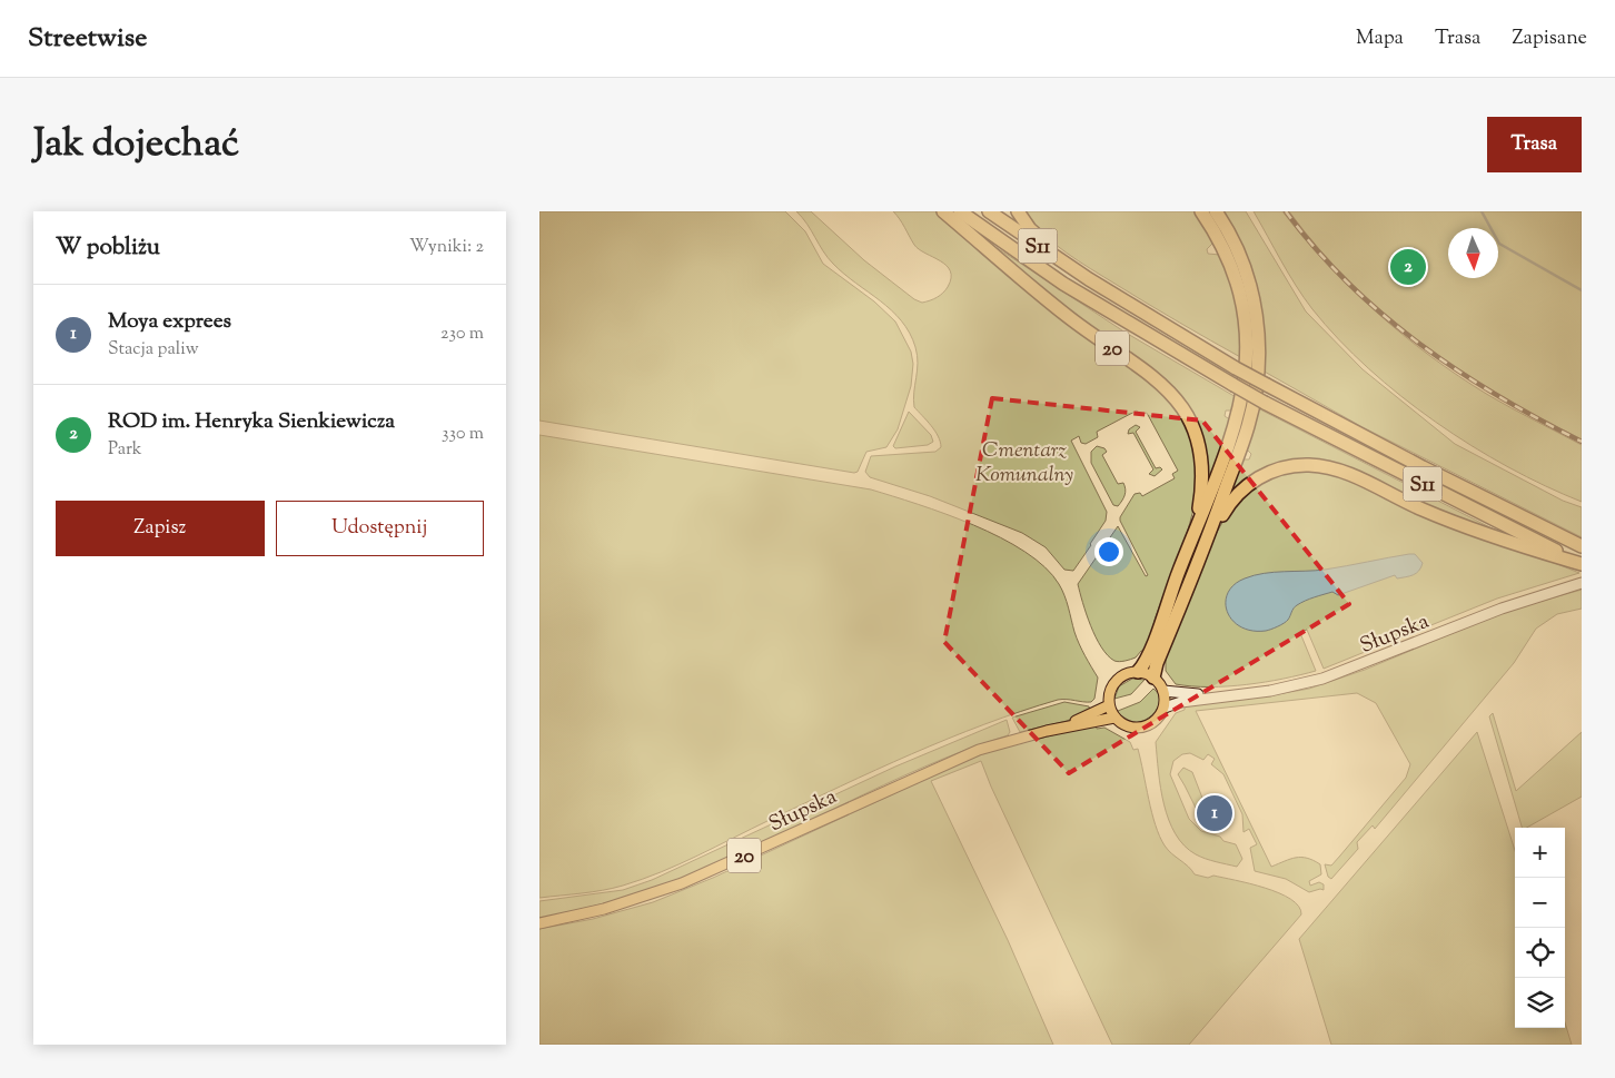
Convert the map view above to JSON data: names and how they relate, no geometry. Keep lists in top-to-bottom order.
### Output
{
  "streets": {
    "highway": ["S11", "20"],
    "main road": ["Słupska"]
  },
  "crossings": [
    ["20", "Słupska"]
  ],
  "parks": ["Cmentarz Komunalny"],
  "north": "bottom",
  "page": {
    "header": "Streetwise",
    "nav": ["Mapa", "Trasa", "Zapisane"],
    "title": "Jak dojechać",
    "buttons": [
      "Trasa",
      ["Zapisz", "Udostępnij"]
    ],
    "heading": ["W pobliżu", "Wyniki: 2"],
    "pins": ["2", "1"],
    "list": [
      {
        "mark": "1",
        "name": "Moya exprees",
        "note": "Stacja paliw",
        "value": "230 m"
      },
      {
        "mark": "2",
        "name": "ROD im. Henryka Sienkiewicza",
        "note": "Park",
        "value": "330 m"
      }
    ],
    "map_buttons": ["+", "−"]
  }
}
